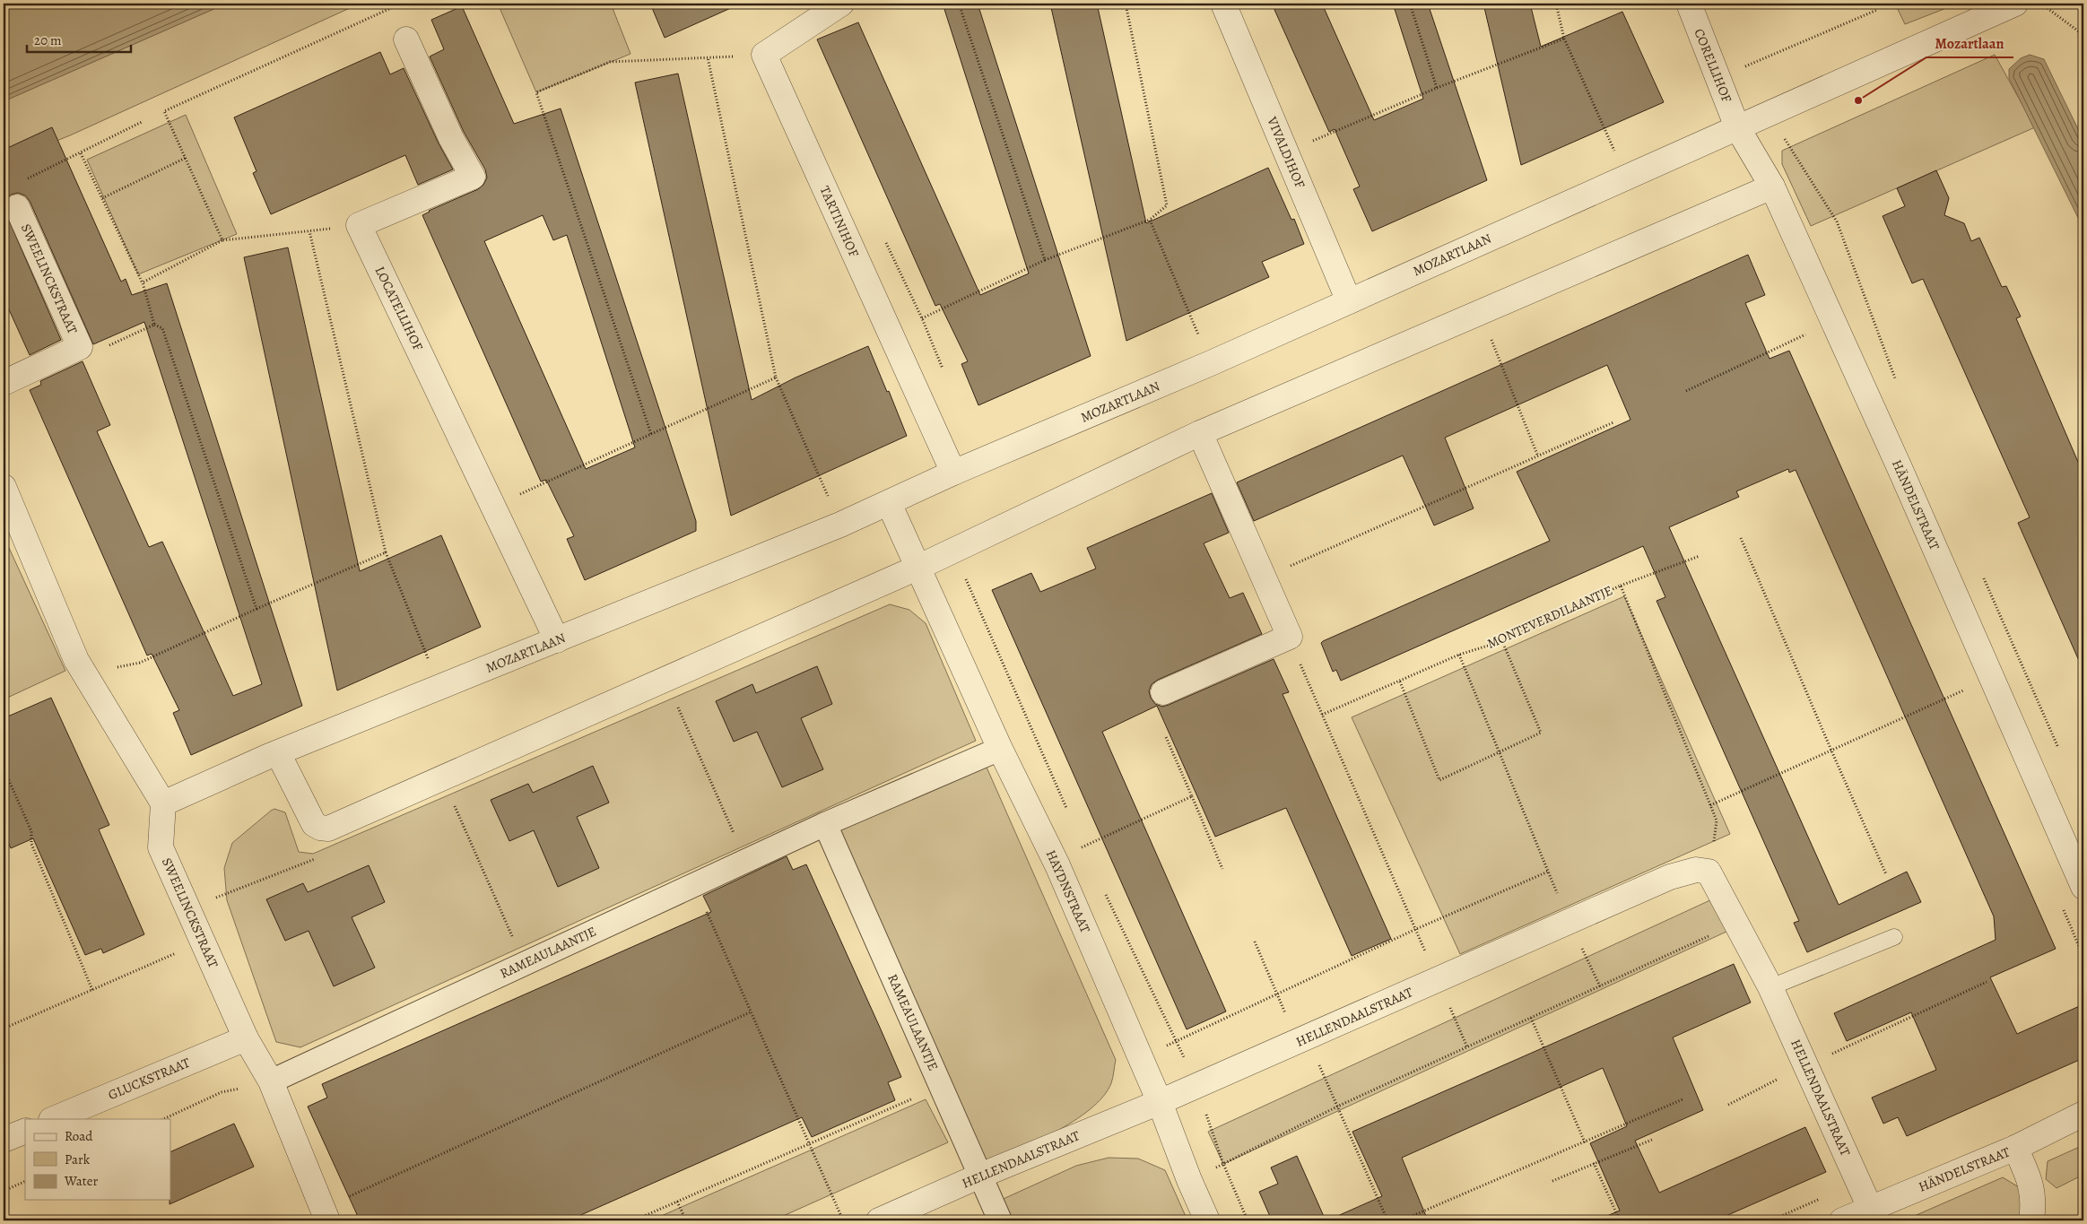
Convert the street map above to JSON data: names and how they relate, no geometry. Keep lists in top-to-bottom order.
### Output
{
  "streets": {
    "street": [
      "CORELLIHOF",
      "VIVALDIHOF",
      "TARTINIHOF",
      "MOZARTLAAN",
      "SWEELINCKSTRAAT",
      "LOCATELLIHOF",
      "HÄNDELSTRAAT",
      "HAYDNSTRAAT",
      "RAMEAULAANTJE",
      "HELLENDAALSTRAAT",
      "GLUCKSTRAAT"
    ],
    "path": ["MONTEVERDILAANTJE"]
  },
  "crossings": [
    ["CORELLIHOF", "MOZARTLAAN"],
    ["CORELLIHOF", "HÄNDELSTRAAT"],
    ["VIVALDIHOF", "MOZARTLAAN"],
    ["TARTINIHOF", "MOZARTLAAN"],
    ["MOZARTLAAN", "SWEELINCKSTRAAT"],
    ["MOZARTLAAN", "LOCATELLIHOF"],
    ["MOZARTLAAN", "HÄNDELSTRAAT"],
    ["SWEELINCKSTRAAT", "RAMEAULAANTJE"],
    ["SWEELINCKSTRAAT", "GLUCKSTRAAT"],
    ["HÄNDELSTRAAT", "HELLENDAALSTRAAT"],
    ["MONTEVERDILAANTJE", "HELLENDAALSTRAAT"],
    ["HAYDNSTRAAT", "RAMEAULAANTJE"],
    ["HAYDNSTRAAT", "HELLENDAALSTRAAT"],
    ["RAMEAULAANTJE", "HELLENDAALSTRAAT"]
  ],
  "places": ["Mozartlaan"],
  "legend": ["Road", "Park", "Water"],
  "scale_bar": "20 m"
}
